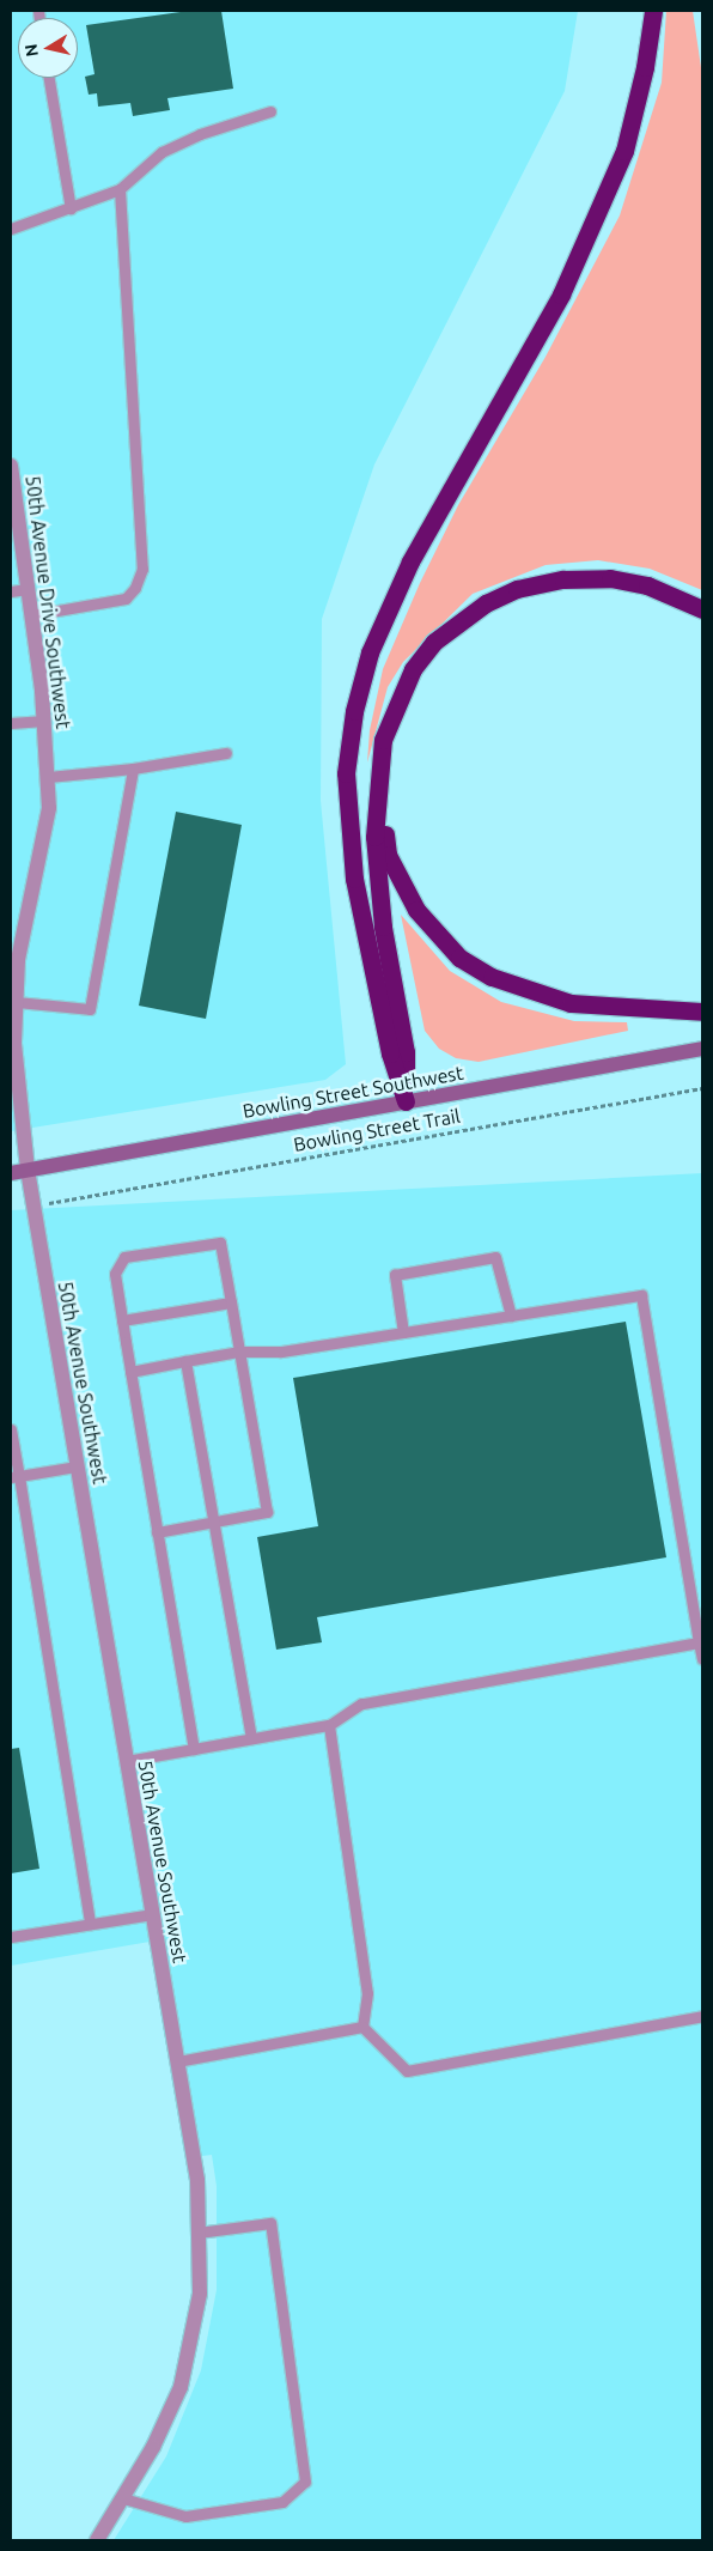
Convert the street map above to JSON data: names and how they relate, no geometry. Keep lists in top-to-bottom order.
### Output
{
  "streets": {
    "main road": ["Bowling Street Southwest"],
    "street": ["50th Avenue Drive Southwest", "50th Avenue Southwest"],
    "path": ["Bowling Street Trail"]
  },
  "crossings": [
    ["50th Avenue Drive Southwest", "Bowling Street Southwest"],
    ["50th Avenue Drive Southwest", "50th Avenue Southwest"],
    ["Bowling Street Southwest", "50th Avenue Southwest"]
  ],
  "north": "left"
}
